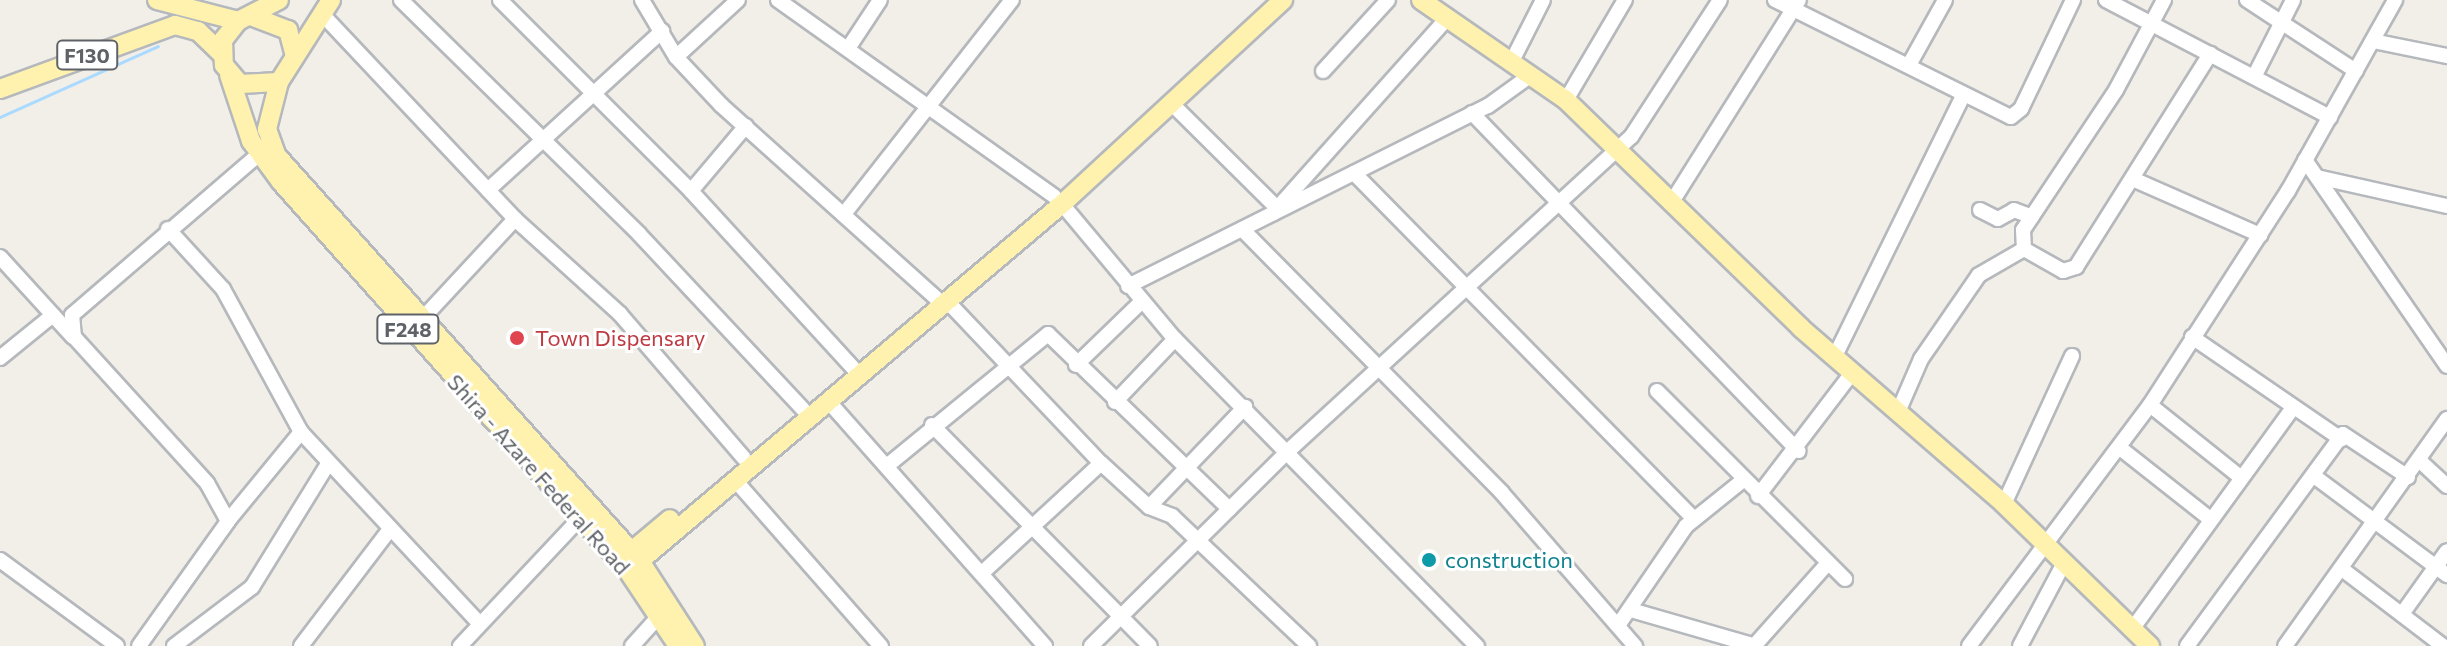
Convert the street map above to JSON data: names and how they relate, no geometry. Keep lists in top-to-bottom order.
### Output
{
  "streets": {
    "main road": ["F130", "F248", "Shira - Azare Federal Road"]
  },
  "crossings": [
    ["F130", "Shira - Azare Federal Road"]
  ],
  "places": ["Town Dispensary", "construction"]
}
